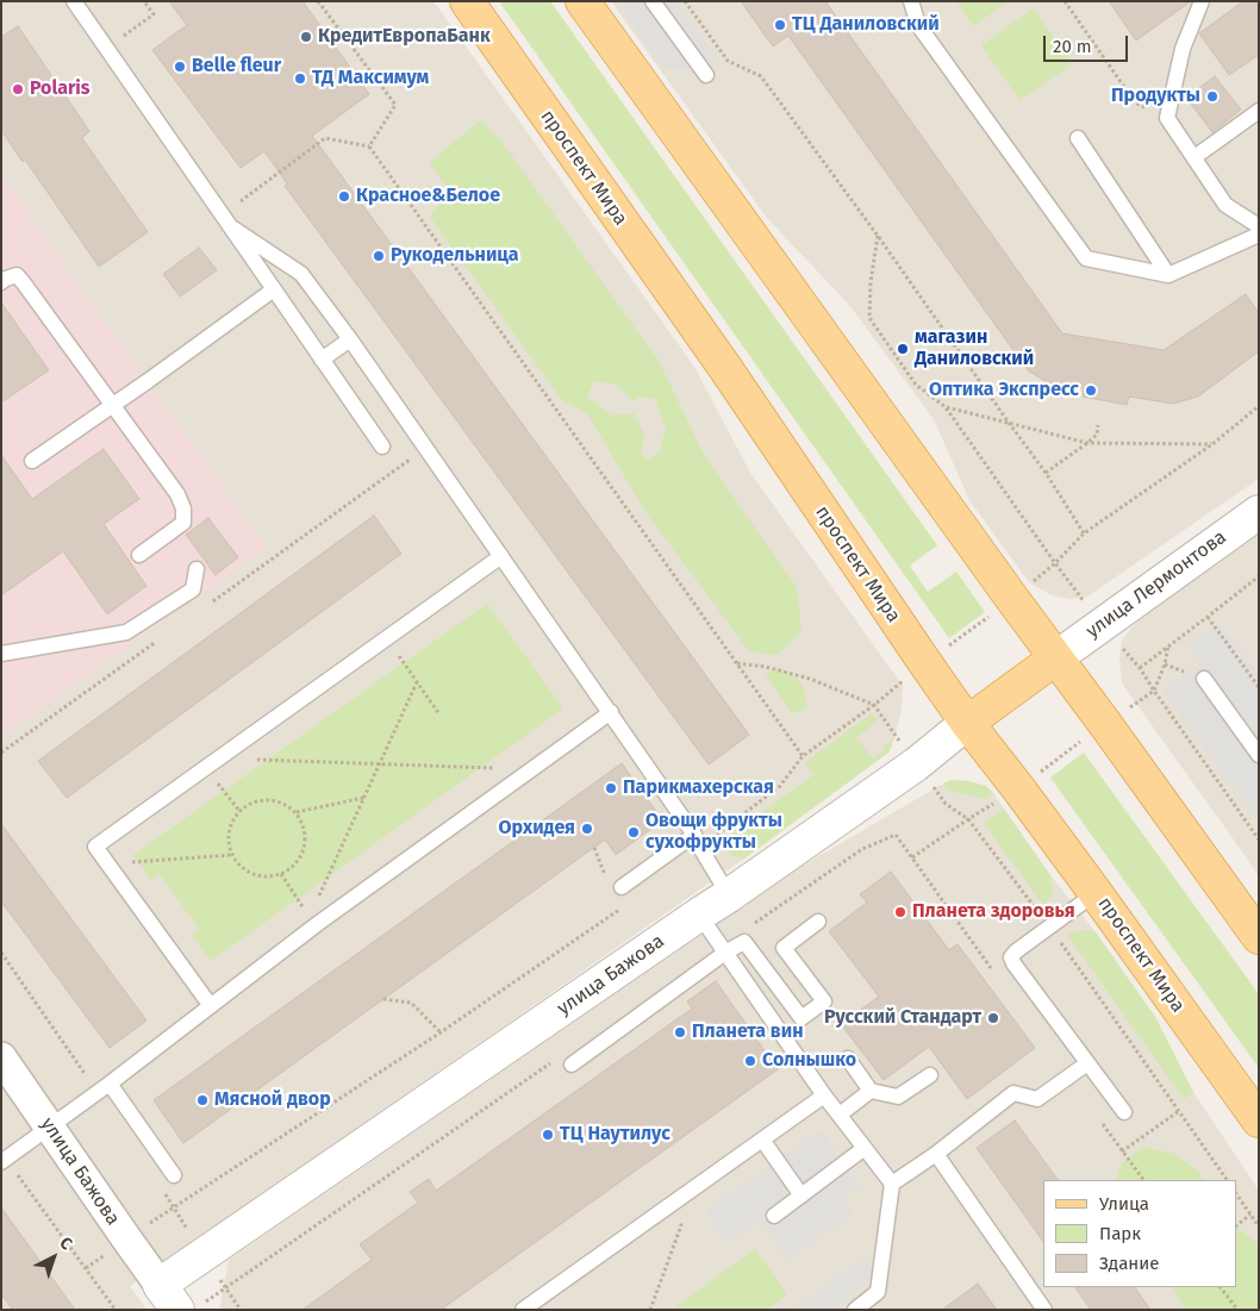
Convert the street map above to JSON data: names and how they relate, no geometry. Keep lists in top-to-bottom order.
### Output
{
  "streets": {
    "main road": ["проспект Мира", "улица Бажова"],
    "street": ["улица Лермонтова"]
  },
  "crossings": [
    ["проспект Мира", "улица Бажова"],
    ["улица Лермонтова", "улица Бажова"]
  ],
  "places": [
    "ТЦ Даниловский",
    "КредитЕвропаБанк",
    "Belle fleur",
    "ТД Максимум",
    "Polaris",
    "Продукты",
    "Красное&Белое",
    "Рукодельница",
    "магазин Даниловский",
    "Оптика Экспресс",
    "Парикмахерская",
    "Орхидея",
    "Овощи фрукты сухофрукты",
    "Планета здоровья",
    "Русский Стандарт",
    "Планета вин",
    "Солнышко",
    "Мясной двор",
    "ТЦ Наутилус"
  ],
  "legend": ["Улица", "Парк", "Здание"],
  "scale_bar": "20 m",
  "north": "top right"
}
